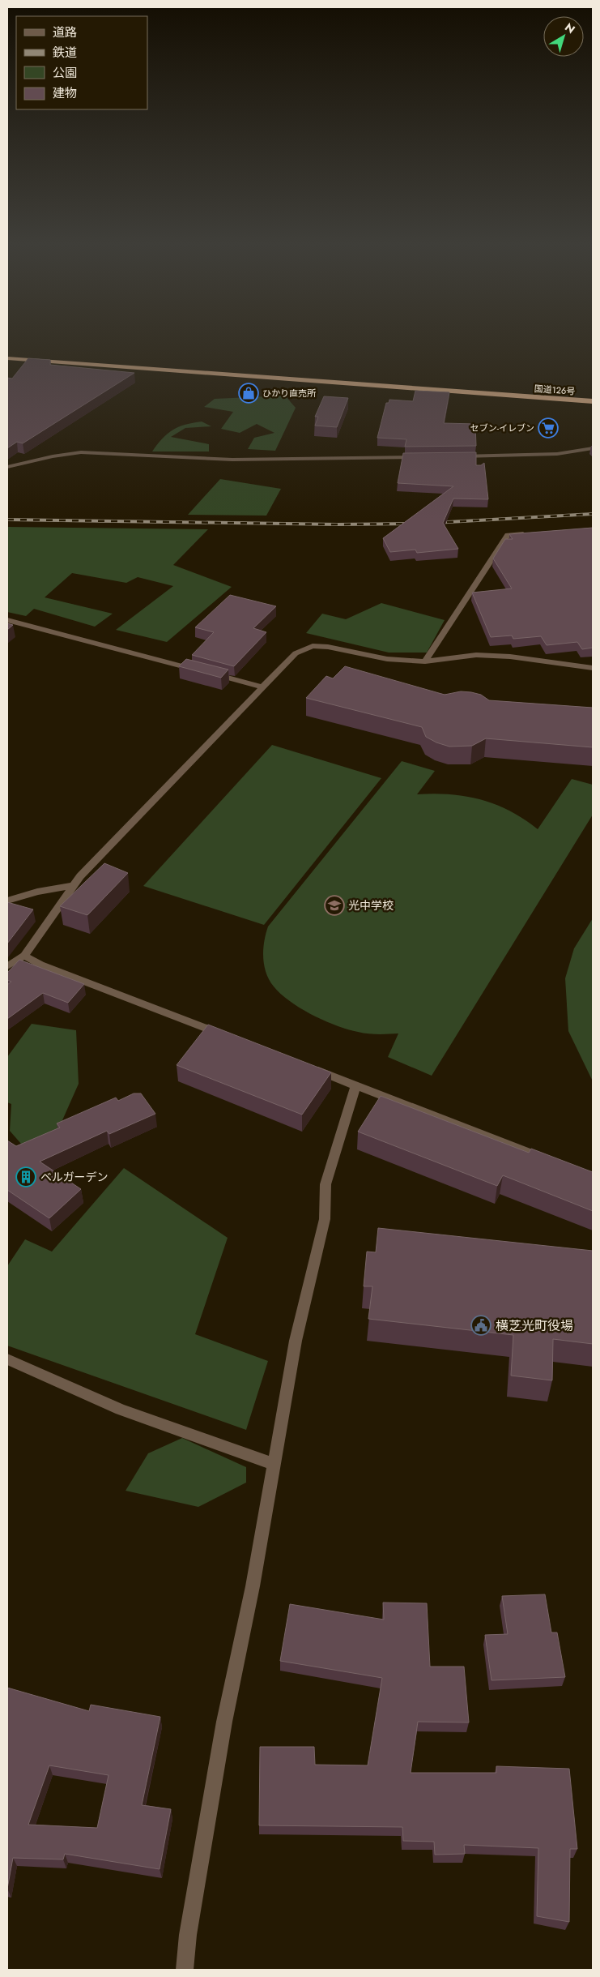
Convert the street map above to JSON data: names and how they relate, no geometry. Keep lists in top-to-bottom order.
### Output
{
  "streets": {
    "highway": ["国道126号"]
  },
  "places": {
    "shop": ["ひかり直売所"],
    "supermarket": ["セブン-イレブン"],
    "school or university": ["光中学校"],
    "building": ["ベルガーデン"],
    "public building": ["横芝光町役場"]
  },
  "legend": [
    "道路",
    "鉄道",
    "公園",
    "建物"
  ],
  "north": "top right"
}
